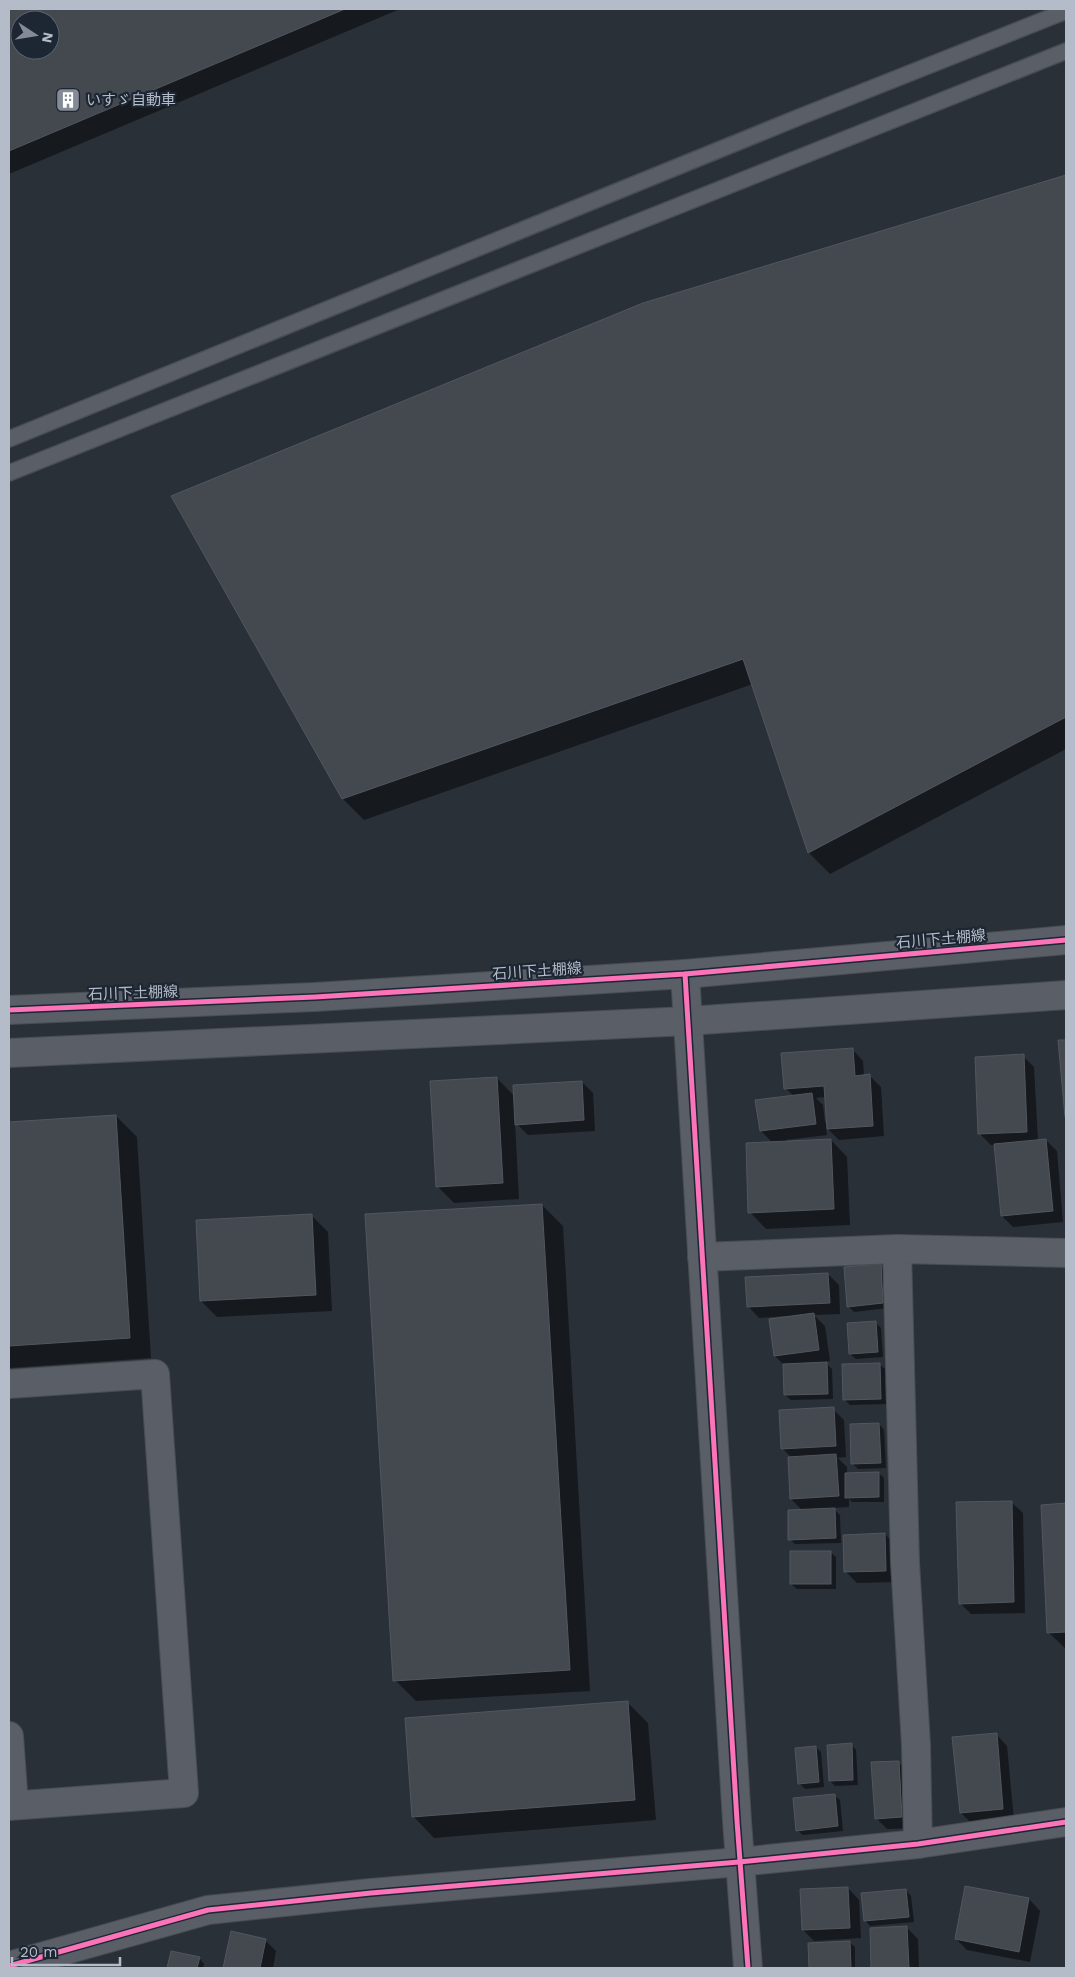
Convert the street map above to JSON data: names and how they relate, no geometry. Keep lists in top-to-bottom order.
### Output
{
  "streets": {
    "street": ["石川下土棚線"]
  },
  "places": {
    "building": ["いすゞ自動車"]
  },
  "scale_bar": "20 m",
  "north": "right"
}
